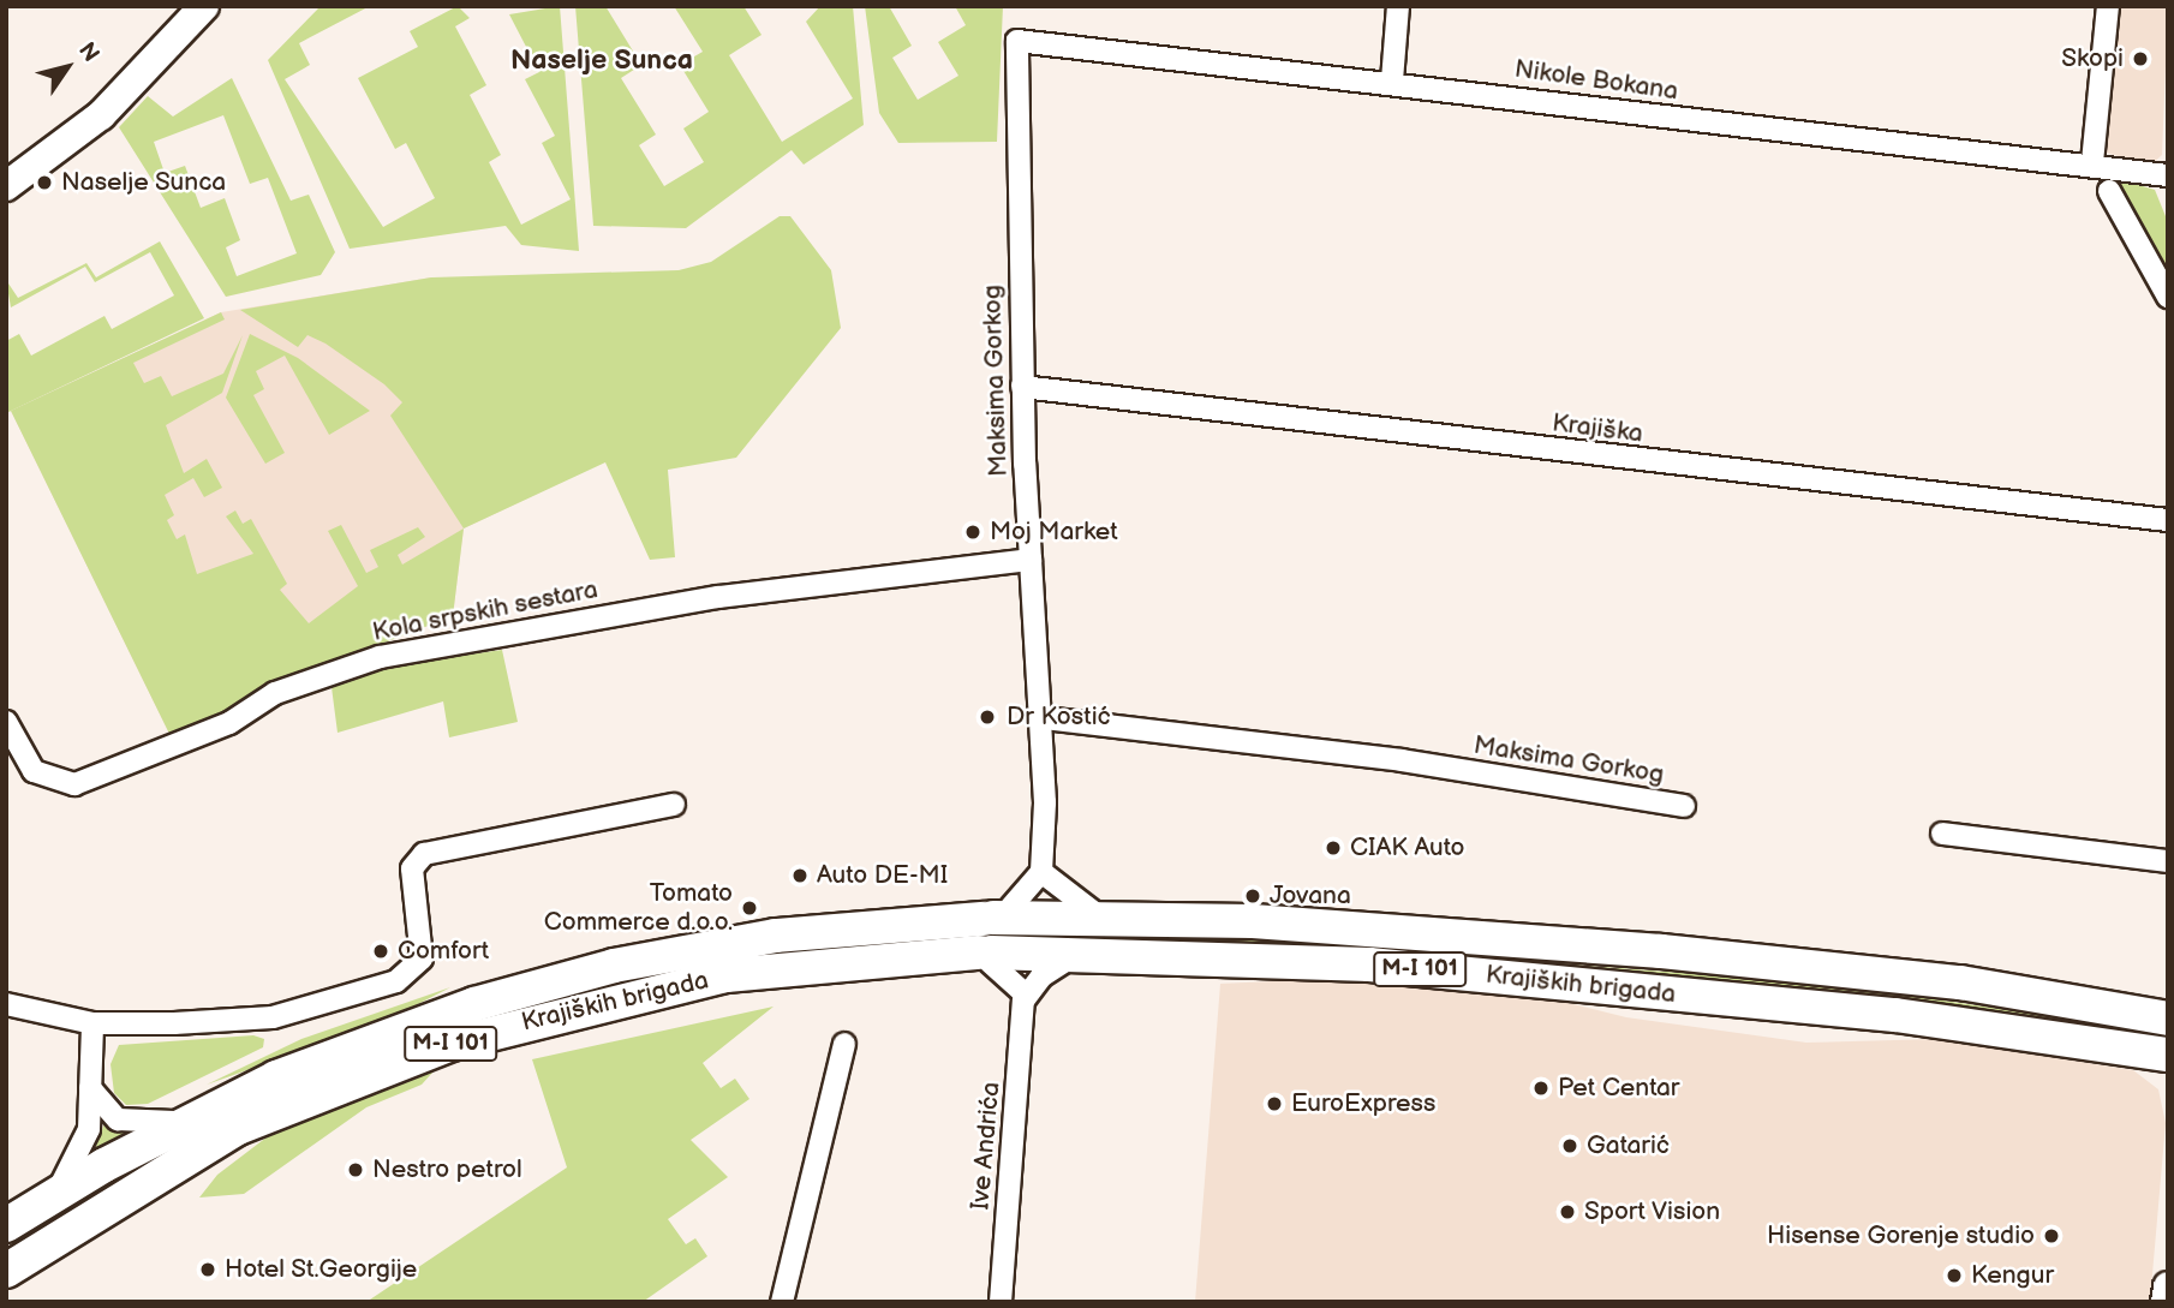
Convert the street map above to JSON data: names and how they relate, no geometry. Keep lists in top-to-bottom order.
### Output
{
  "streets": {
    "main road": ["M-I 101", "Krajiških brigada"],
    "street": [
      "Nikole Bokana",
      "Maksima Gorkog",
      "Krajiška",
      "Kola srpskih sestara",
      "Ive Andrića"
    ]
  },
  "crossings": [
    ["Nikole Bokana", "Maksima Gorkog"],
    ["Maksima Gorkog", "Krajiška"],
    ["Maksima Gorkog", "Kola srpskih sestara"]
  ],
  "districts": ["Naselje Sunca"],
  "places": [
    "Skopi",
    "Naselje Sunca",
    "Moj Market",
    "Dr Kostić",
    "CIAK Auto",
    "Auto DE-MI",
    "Jovana",
    "Tomato Commerce d.o.o.",
    "Comfort",
    "Pet Centar",
    "EuroExpress",
    "Gatarić",
    "Nestro petrol",
    "Sport Vision",
    "Hisense Gorenje studio",
    "Hotel St.Georgije",
    "Kengur"
  ],
  "north": "top right"
}
